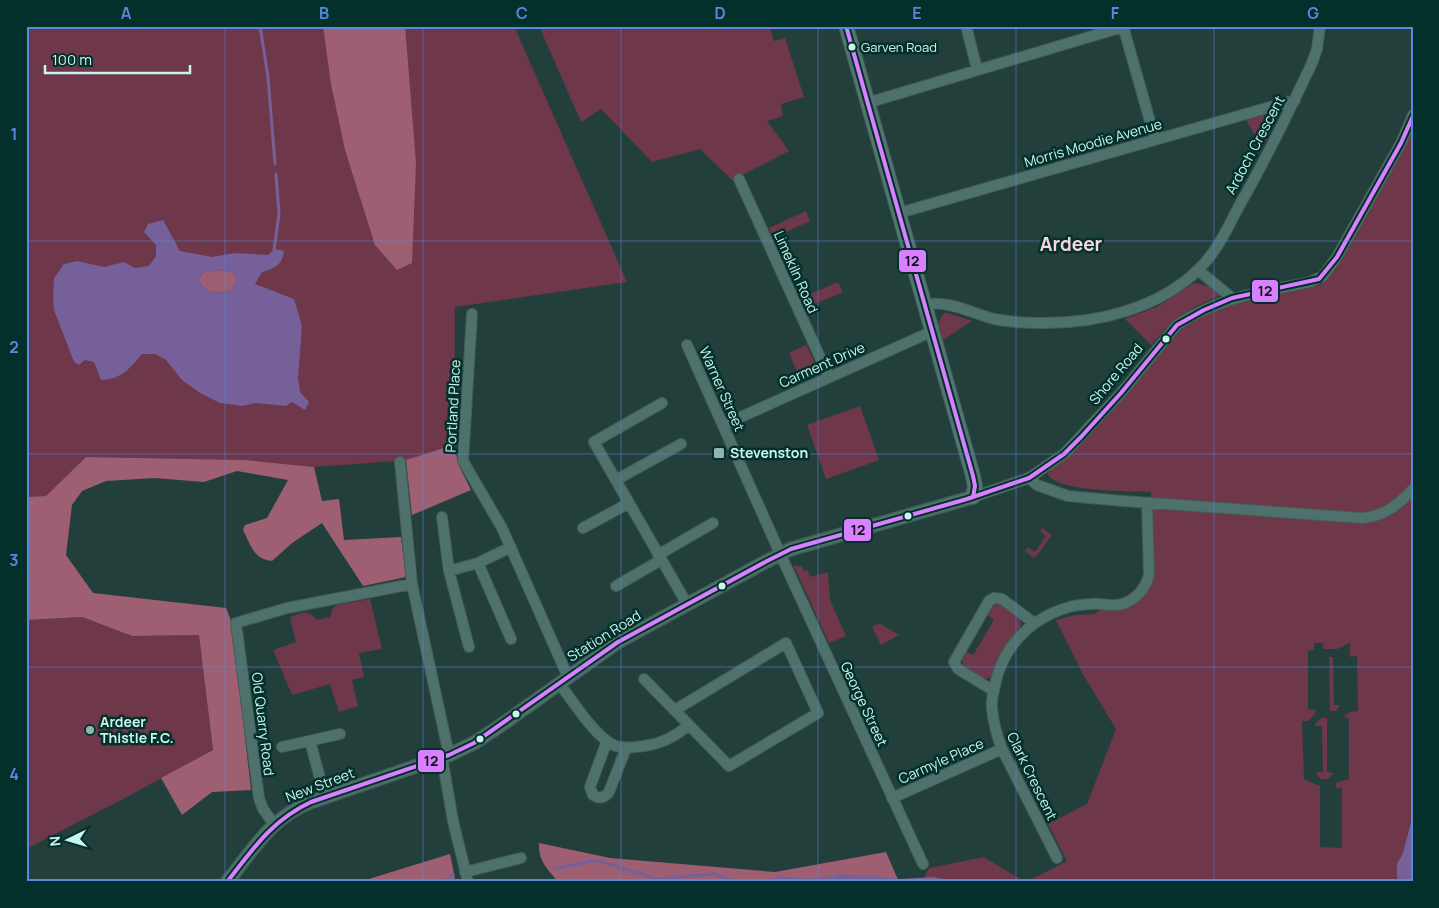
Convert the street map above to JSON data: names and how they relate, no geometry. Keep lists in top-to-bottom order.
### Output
{
  "streets": {
    "street": [
      "Morris Moodie Avenue",
      "Ardoch Crescent",
      "Limekiln Road",
      "Carment Drive",
      "Shore Road",
      "Warner Street",
      "Portland Place",
      "Station Road",
      "George Street",
      "Old Quarry Road",
      "Carmyle Place",
      "Clark Crescent",
      "New Street"
    ]
  },
  "crossings": [
    ["Morris Moodie Avenue", "Ardoch Crescent"],
    ["Limekiln Road", "Carment Drive"],
    ["Carment Drive", "Warner Street"],
    ["Shore Road", "Warner Street"],
    ["Shore Road", "Station Road"],
    ["Shore Road", "George Street"],
    ["Warner Street", "Station Road"],
    ["Warner Street", "George Street"],
    ["Portland Place", "Station Road"],
    ["Station Road", "George Street"],
    ["Station Road", "New Street"],
    ["George Street", "Carmyle Place"],
    ["Old Quarry Road", "New Street"],
    ["Carmyle Place", "Clark Crescent"]
  ],
  "districts": ["Ardeer"],
  "places": {
    "other": ["Garven Road", "Ardeer Thistle F.C."],
    "transit": ["Stevenston"]
  },
  "lines": ["transit line 12"],
  "scale_bar": "100 m",
  "north": "left",
  "grid": {
    "columns": [
      "A",
      "B",
      "C",
      "D",
      "E",
      "F",
      "G"
    ],
    "rows": [
      "1",
      "2",
      "3",
      "4"
    ]
  }
}
